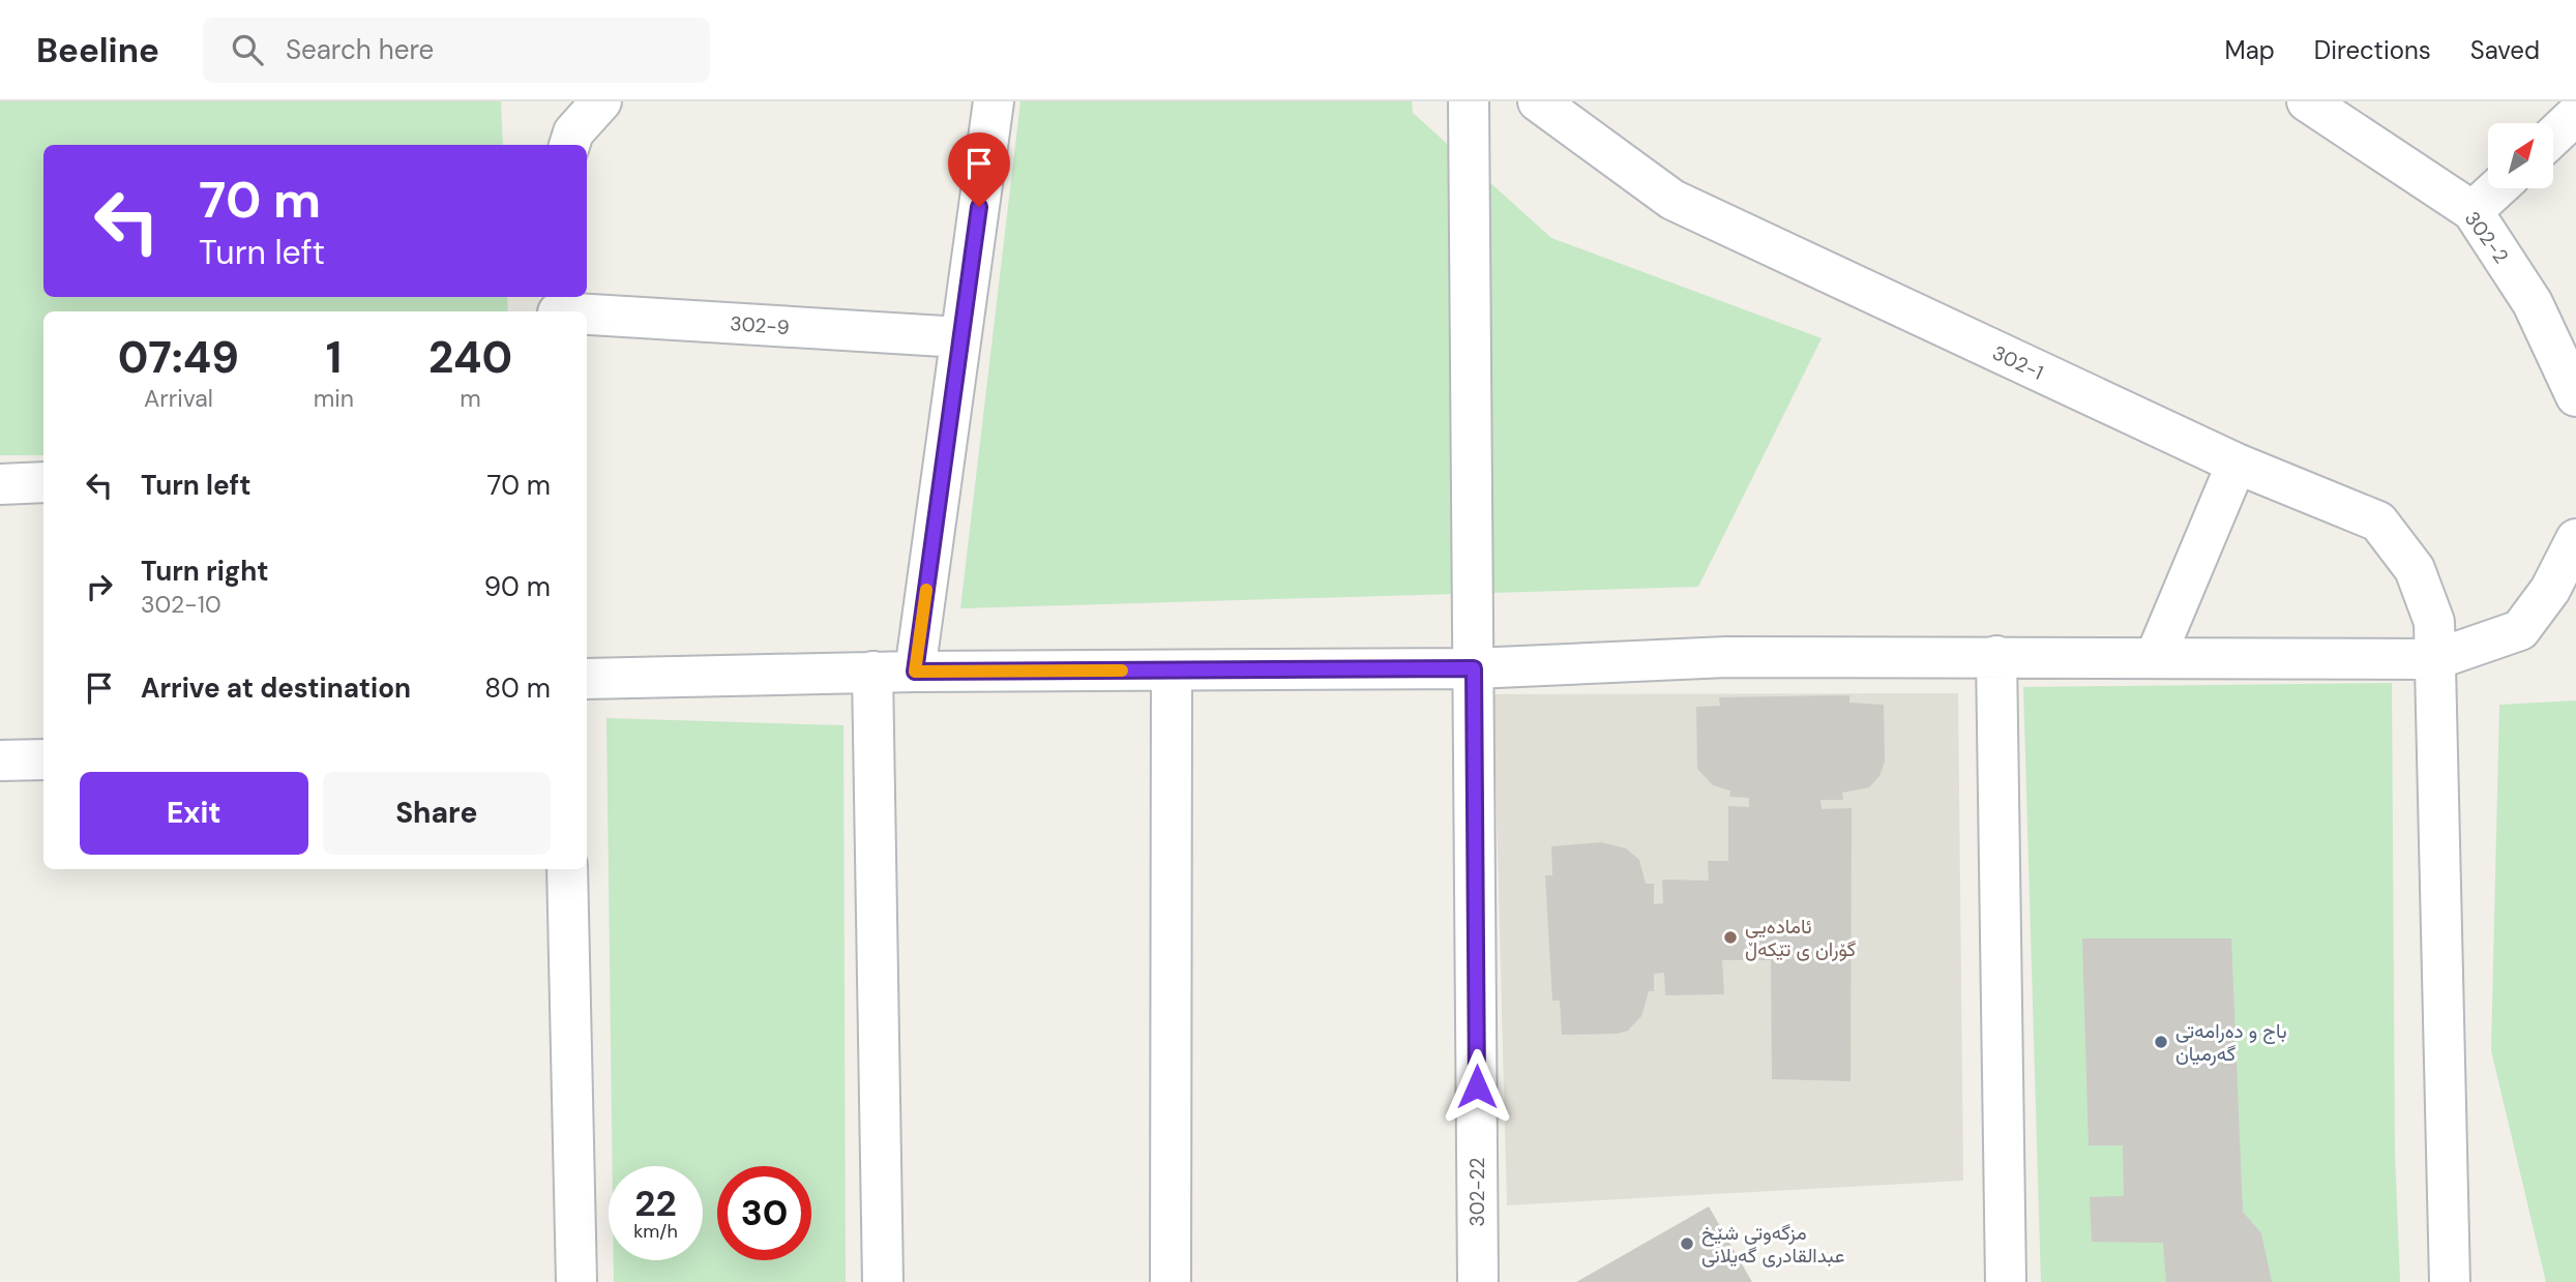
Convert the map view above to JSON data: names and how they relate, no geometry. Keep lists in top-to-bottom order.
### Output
{
  "streets": {
    "street": [
      "302-2",
      "302-9",
      "302-1",
      "302-22"
    ]
  },
  "places": ["ئامادەیی گۆران ی تێکەڵ", "باج و دەرامەتی گەرمیان", "مزگەوتی شێخ عبدالقادری گەیلانی"],
  "north": "top right",
  "page": {
    "header": "Beeline",
    "search": "Search here",
    "nav": ["Map", "Directions", "Saved"],
    "turn": ["70 m", "Turn left"],
    "eta": [
      "07:49",
      "Arrival",
      "1",
      "min",
      "240",
      "m"
    ],
    "list": [
      {
        "name": "Turn left",
        "value": "70 m"
      },
      {
        "name": "Turn right",
        "note": "302-10",
        "value": "90 m"
      },
      {
        "name": "Arrive at destination",
        "value": "80 m"
      }
    ],
    "buttons": ["Exit", "Share"],
    "speed": "22 km/h",
    "limit": "30"
  }
}
